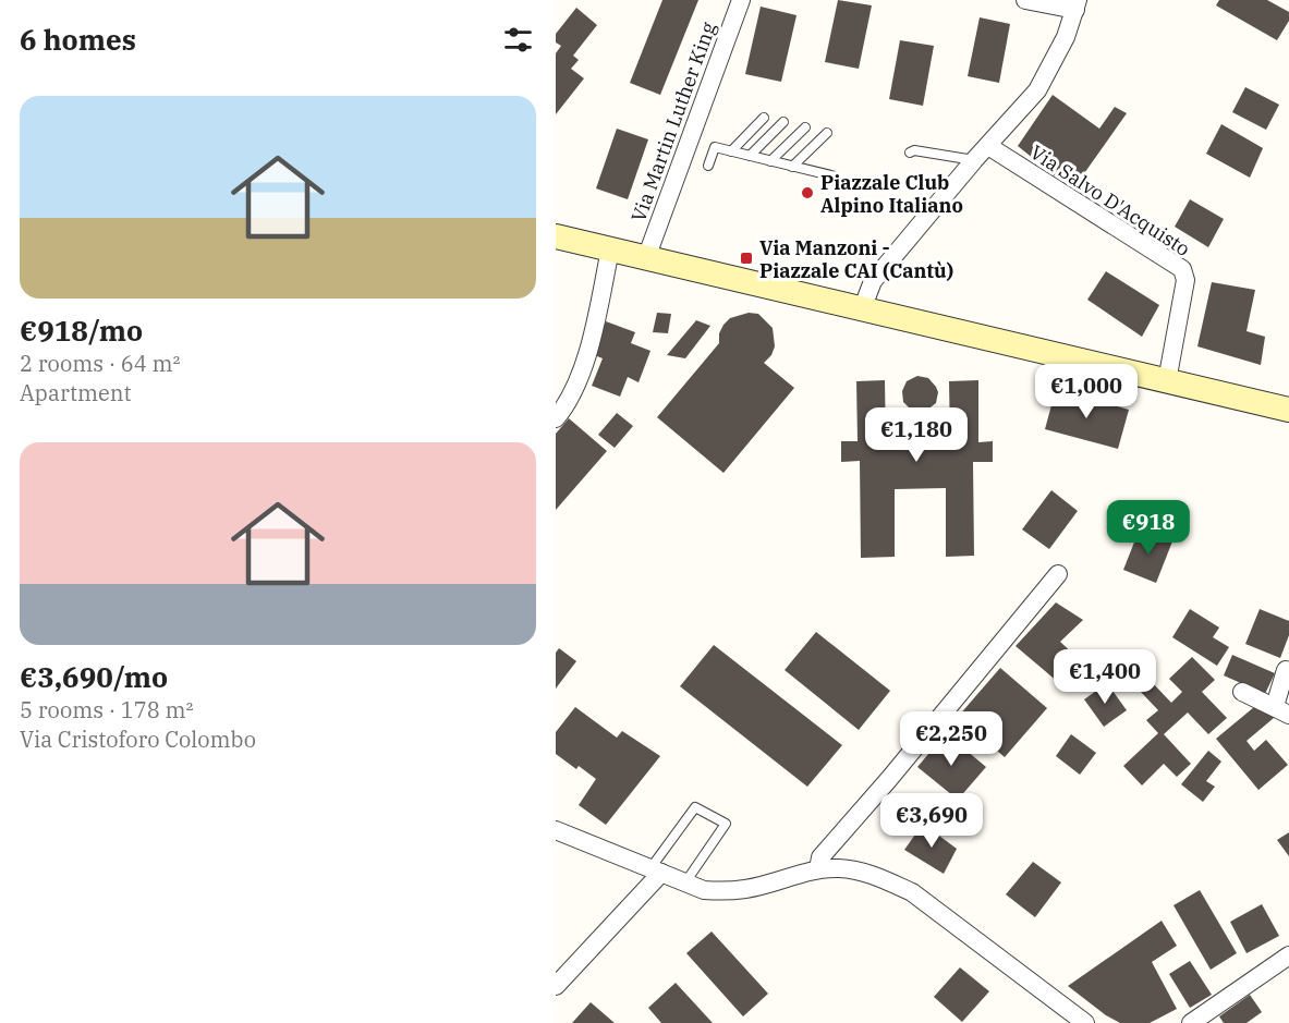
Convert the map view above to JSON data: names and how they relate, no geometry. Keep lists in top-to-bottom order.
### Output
{
  "streets": {
    "street": ["Via Martin Luther King", "Via Salvo D'Acquisto"]
  },
  "places": {
    "other": ["Piazzale Club Alpino Italiano"],
    "transit": ["Via Manzoni - Piazzale CAI (Cantù)"]
  },
  "page": {
    "heading": "6 homes",
    "list": [
      {
        "name": "€918/mo",
        "note": "2 rooms · 64 m² · Apartment"
      },
      {
        "name": "€3,690/mo",
        "note": "5 rooms · 178 m² · Via Cristoforo Colombo"
      }
    ],
    "price": [
      "€1,000",
      "€1,180",
      "€918",
      "€1,400",
      "€2,250",
      "€3,690"
    ]
  }
}
